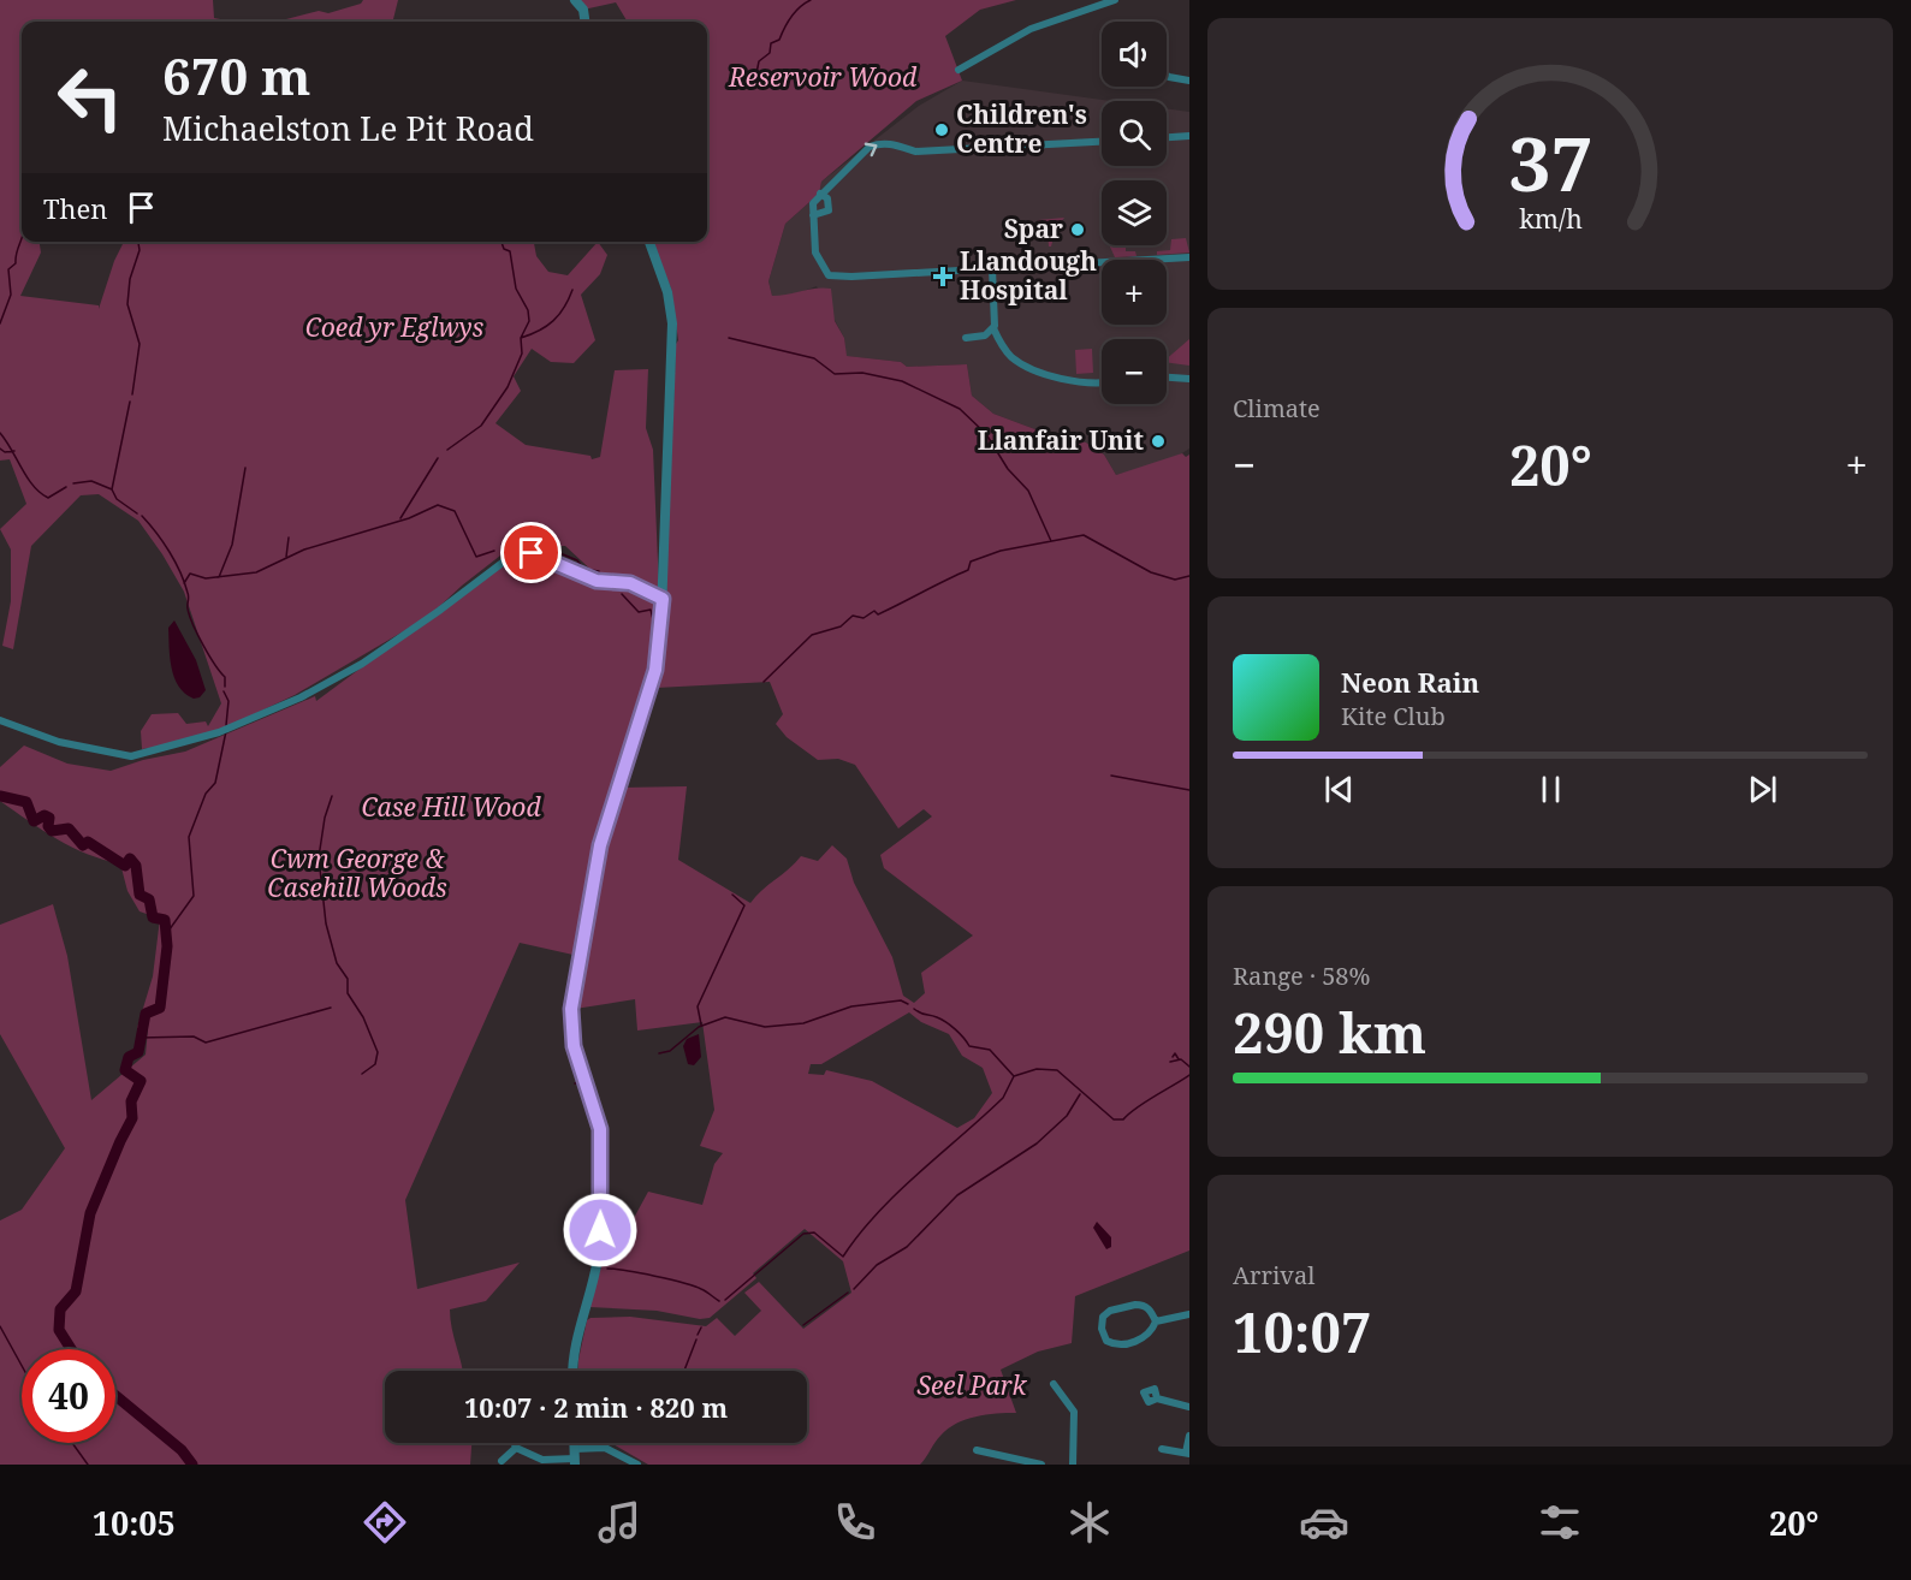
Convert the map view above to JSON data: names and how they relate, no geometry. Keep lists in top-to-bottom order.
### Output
{
  "parks": [
    "Reservoir Wood",
    "Coed yr Eglwys",
    "Case Hill Wood",
    "Cwm George & Casehill Woods",
    "Seel Park"
  ],
  "places": {
    "other": ["Children's Centre", "Spar", "Llanfair Unit"],
    "health": ["Llandough Hospital"]
  },
  "page": {
    "map_buttons": ["+", "−"],
    "turn": ["670 m", "Michaelston Le Pit Road"],
    "then": "Then",
    "tile": [
      "Climate",
      ["Range · 58%", "290 km"],
      ["Arrival", "10:07"]
    ],
    "heat": ["−", "20°", "+"],
    "song": ["Neon Rain", "Kite Club"],
    "limit": "40",
    "trip": "10:07 · 2 min · 820 m",
    "tabs": ["10:05", "20°"],
    "gauge": ["37", "km/h"]
  }
}
